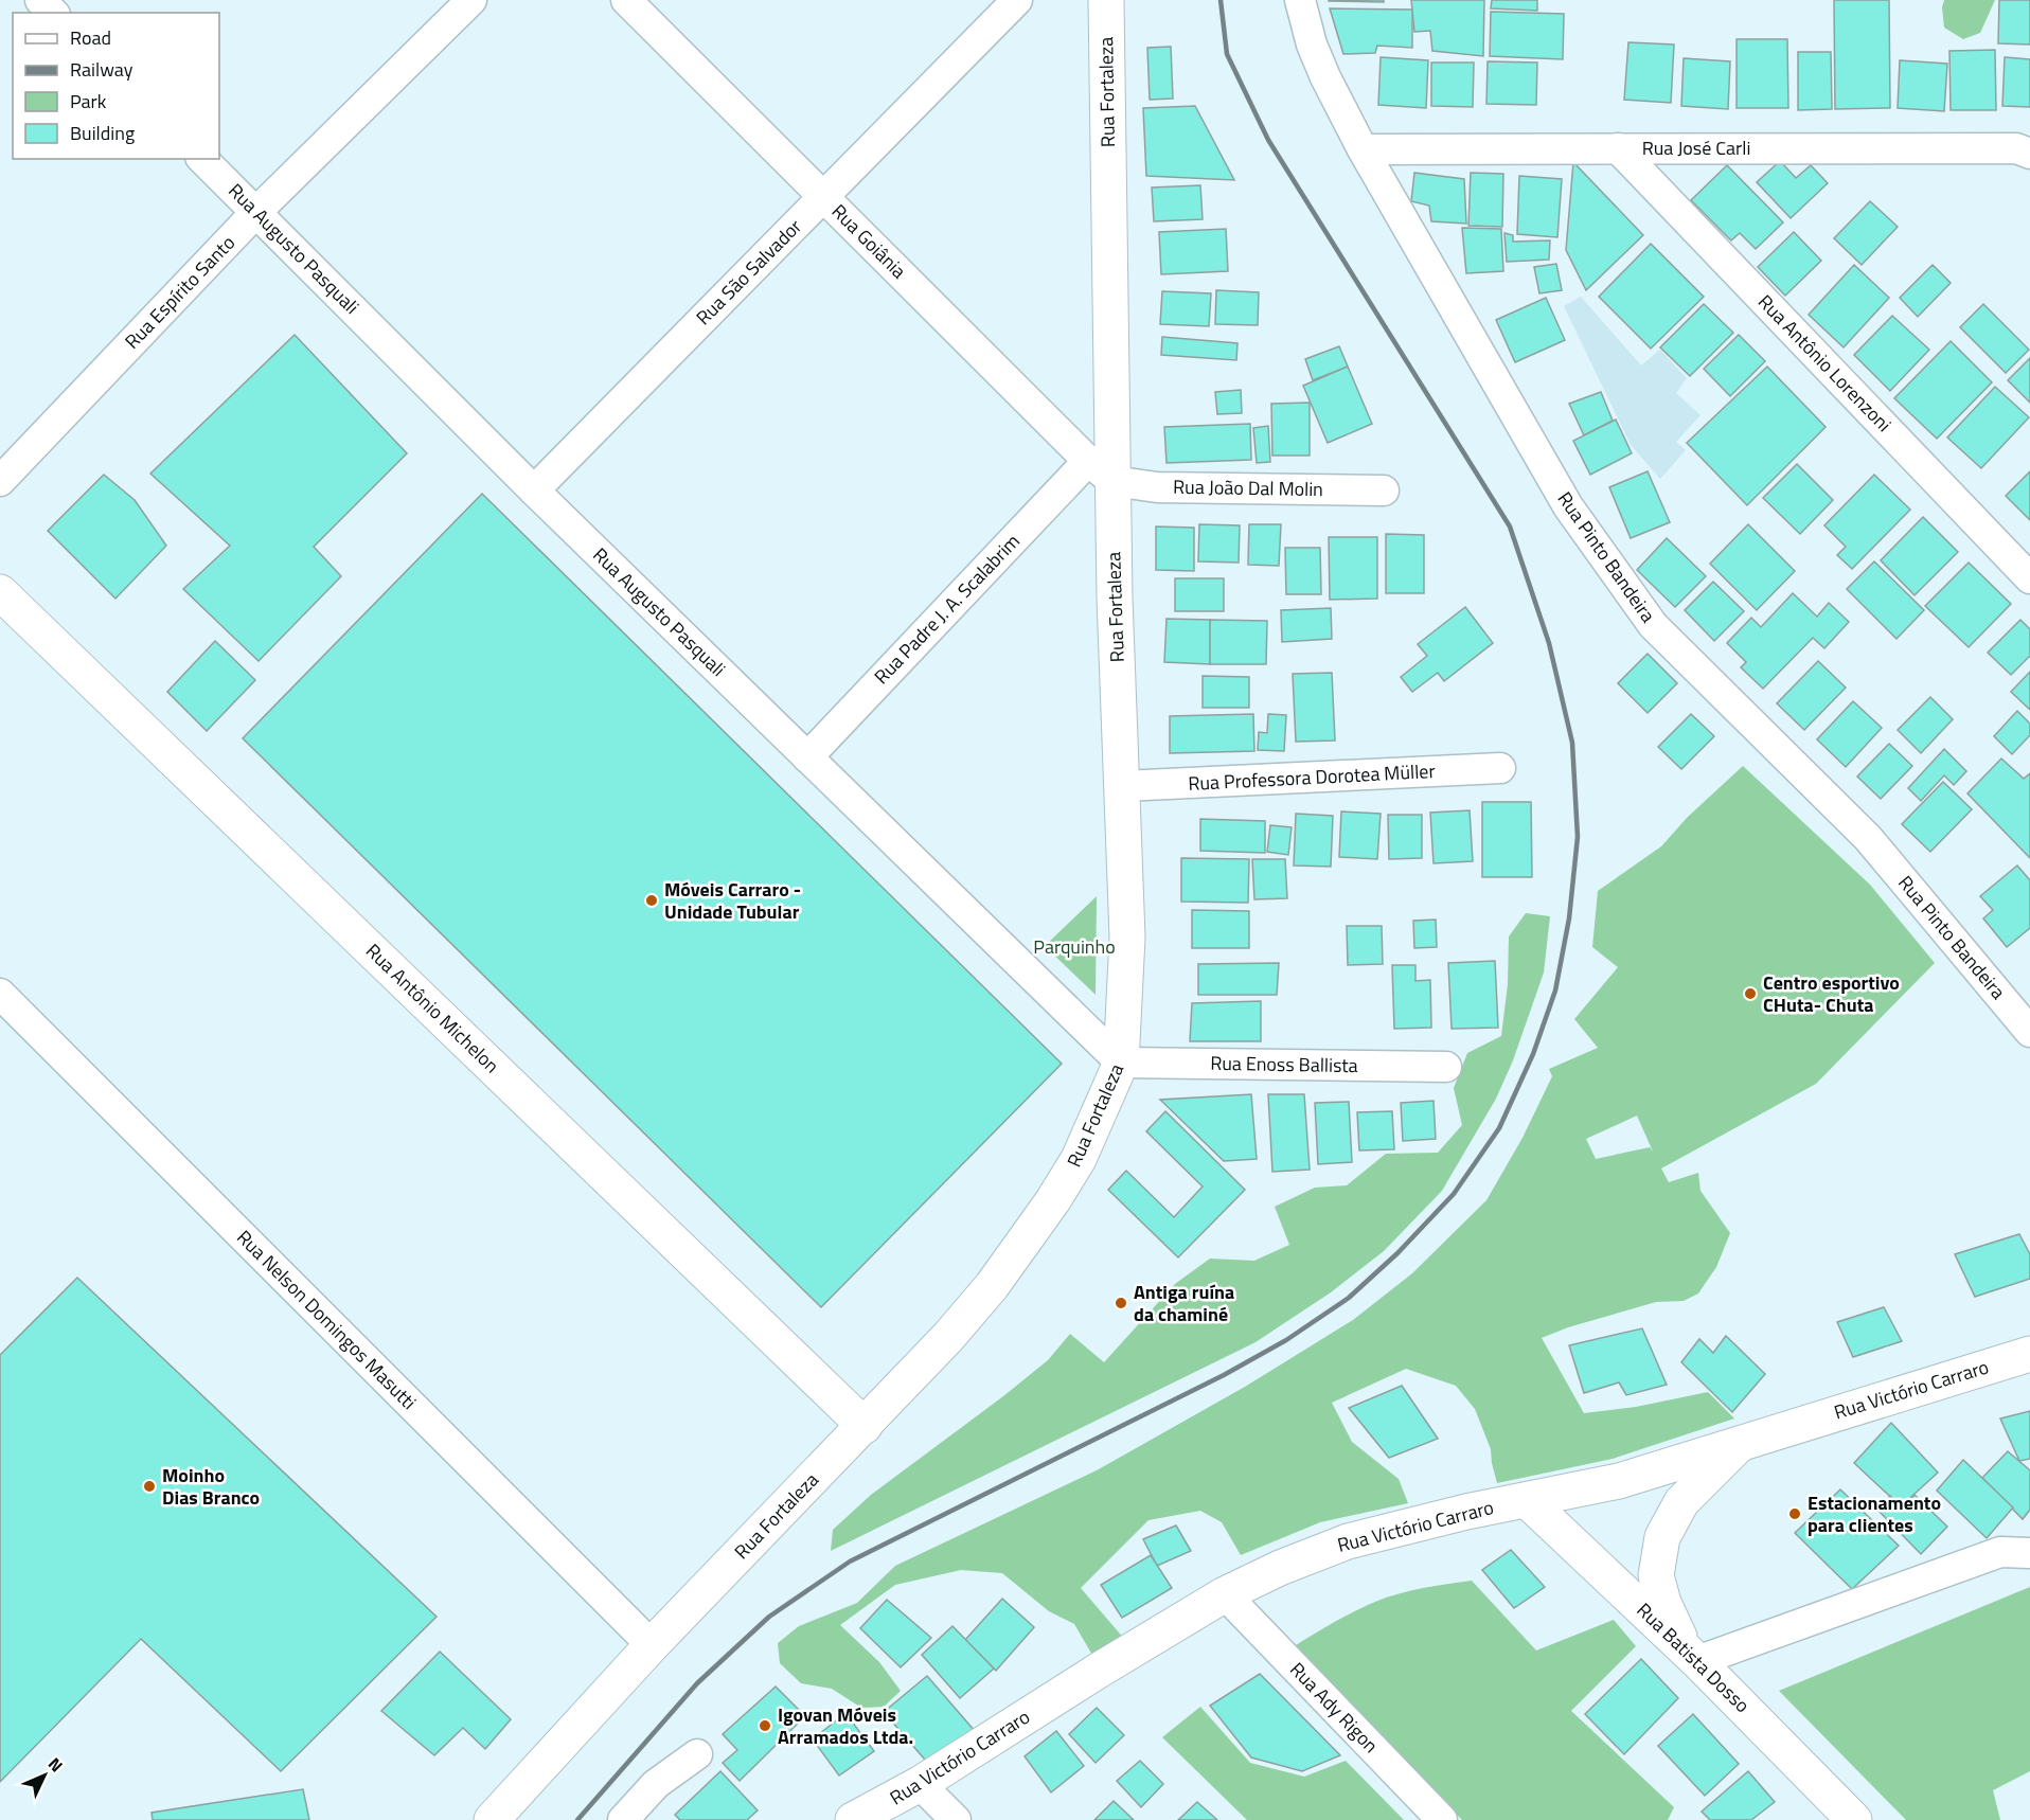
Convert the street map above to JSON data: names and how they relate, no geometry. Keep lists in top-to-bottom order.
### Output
{
  "streets": {
    "main road": [
      "Rua Fortaleza",
      "Rua Antônio Michelon",
      "Rua Victório Carraro",
      "Rua Batista Dosso"
    ],
    "street": [
      "Rua José Carli",
      "Rua Goiânia",
      "Rua Augusto Pasquali",
      "Rua São Salvador",
      "Rua Espírito Santo",
      "Rua Antônio Lorenzoni",
      "Rua João Dal Molin",
      "Rua Pinto Bandeira",
      "Rua Padre J. A. Scalabrim",
      "Rua Professora Dorotea Müller",
      "Rua Enoss Ballista",
      "Rua Nelson Domingos Masutti",
      "Rua Ady Rigon"
    ]
  },
  "crossings": [
    ["Rua Fortaleza", "Rua Goiânia"],
    ["Rua Fortaleza", "Rua Augusto Pasquali"],
    ["Rua Fortaleza", "Rua João Dal Molin"],
    ["Rua Fortaleza", "Rua Padre J. A. Scalabrim"],
    ["Rua Fortaleza", "Rua Professora Dorotea Müller"],
    ["Rua Fortaleza", "Rua Antônio Michelon"],
    ["Rua Fortaleza", "Rua Enoss Ballista"],
    ["Rua Fortaleza", "Rua Nelson Domingos Masutti"],
    ["Rua José Carli", "Rua Antônio Lorenzoni"],
    ["Rua José Carli", "Rua Pinto Bandeira"],
    ["Rua Goiânia", "Rua São Salvador"],
    ["Rua Goiânia", "Rua João Dal Molin"],
    ["Rua Goiânia", "Rua Padre J. A. Scalabrim"],
    ["Rua Augusto Pasquali", "Rua São Salvador"],
    ["Rua Augusto Pasquali", "Rua Espírito Santo"],
    ["Rua Augusto Pasquali", "Rua Padre J. A. Scalabrim"],
    ["Rua Augusto Pasquali", "Rua Enoss Ballista"],
    ["Rua João Dal Molin", "Rua Padre J. A. Scalabrim"],
    ["Rua Victório Carraro", "Rua Batista Dosso"],
    ["Rua Victório Carraro", "Rua Ady Rigon"]
  ],
  "parks": ["Parquinho"],
  "places": [
    "Móveis Carraro - Unidade Tubular",
    "Centro esportivo CHuta- Chuta",
    "Antiga ruína da chaminé",
    "Moinho Dias Branco",
    "Estacionamento para clientes",
    "Igovan Móveis Arramados Ltda."
  ],
  "legend": [
    "Road",
    "Railway",
    "Park",
    "Building"
  ],
  "north": "top right"
}
